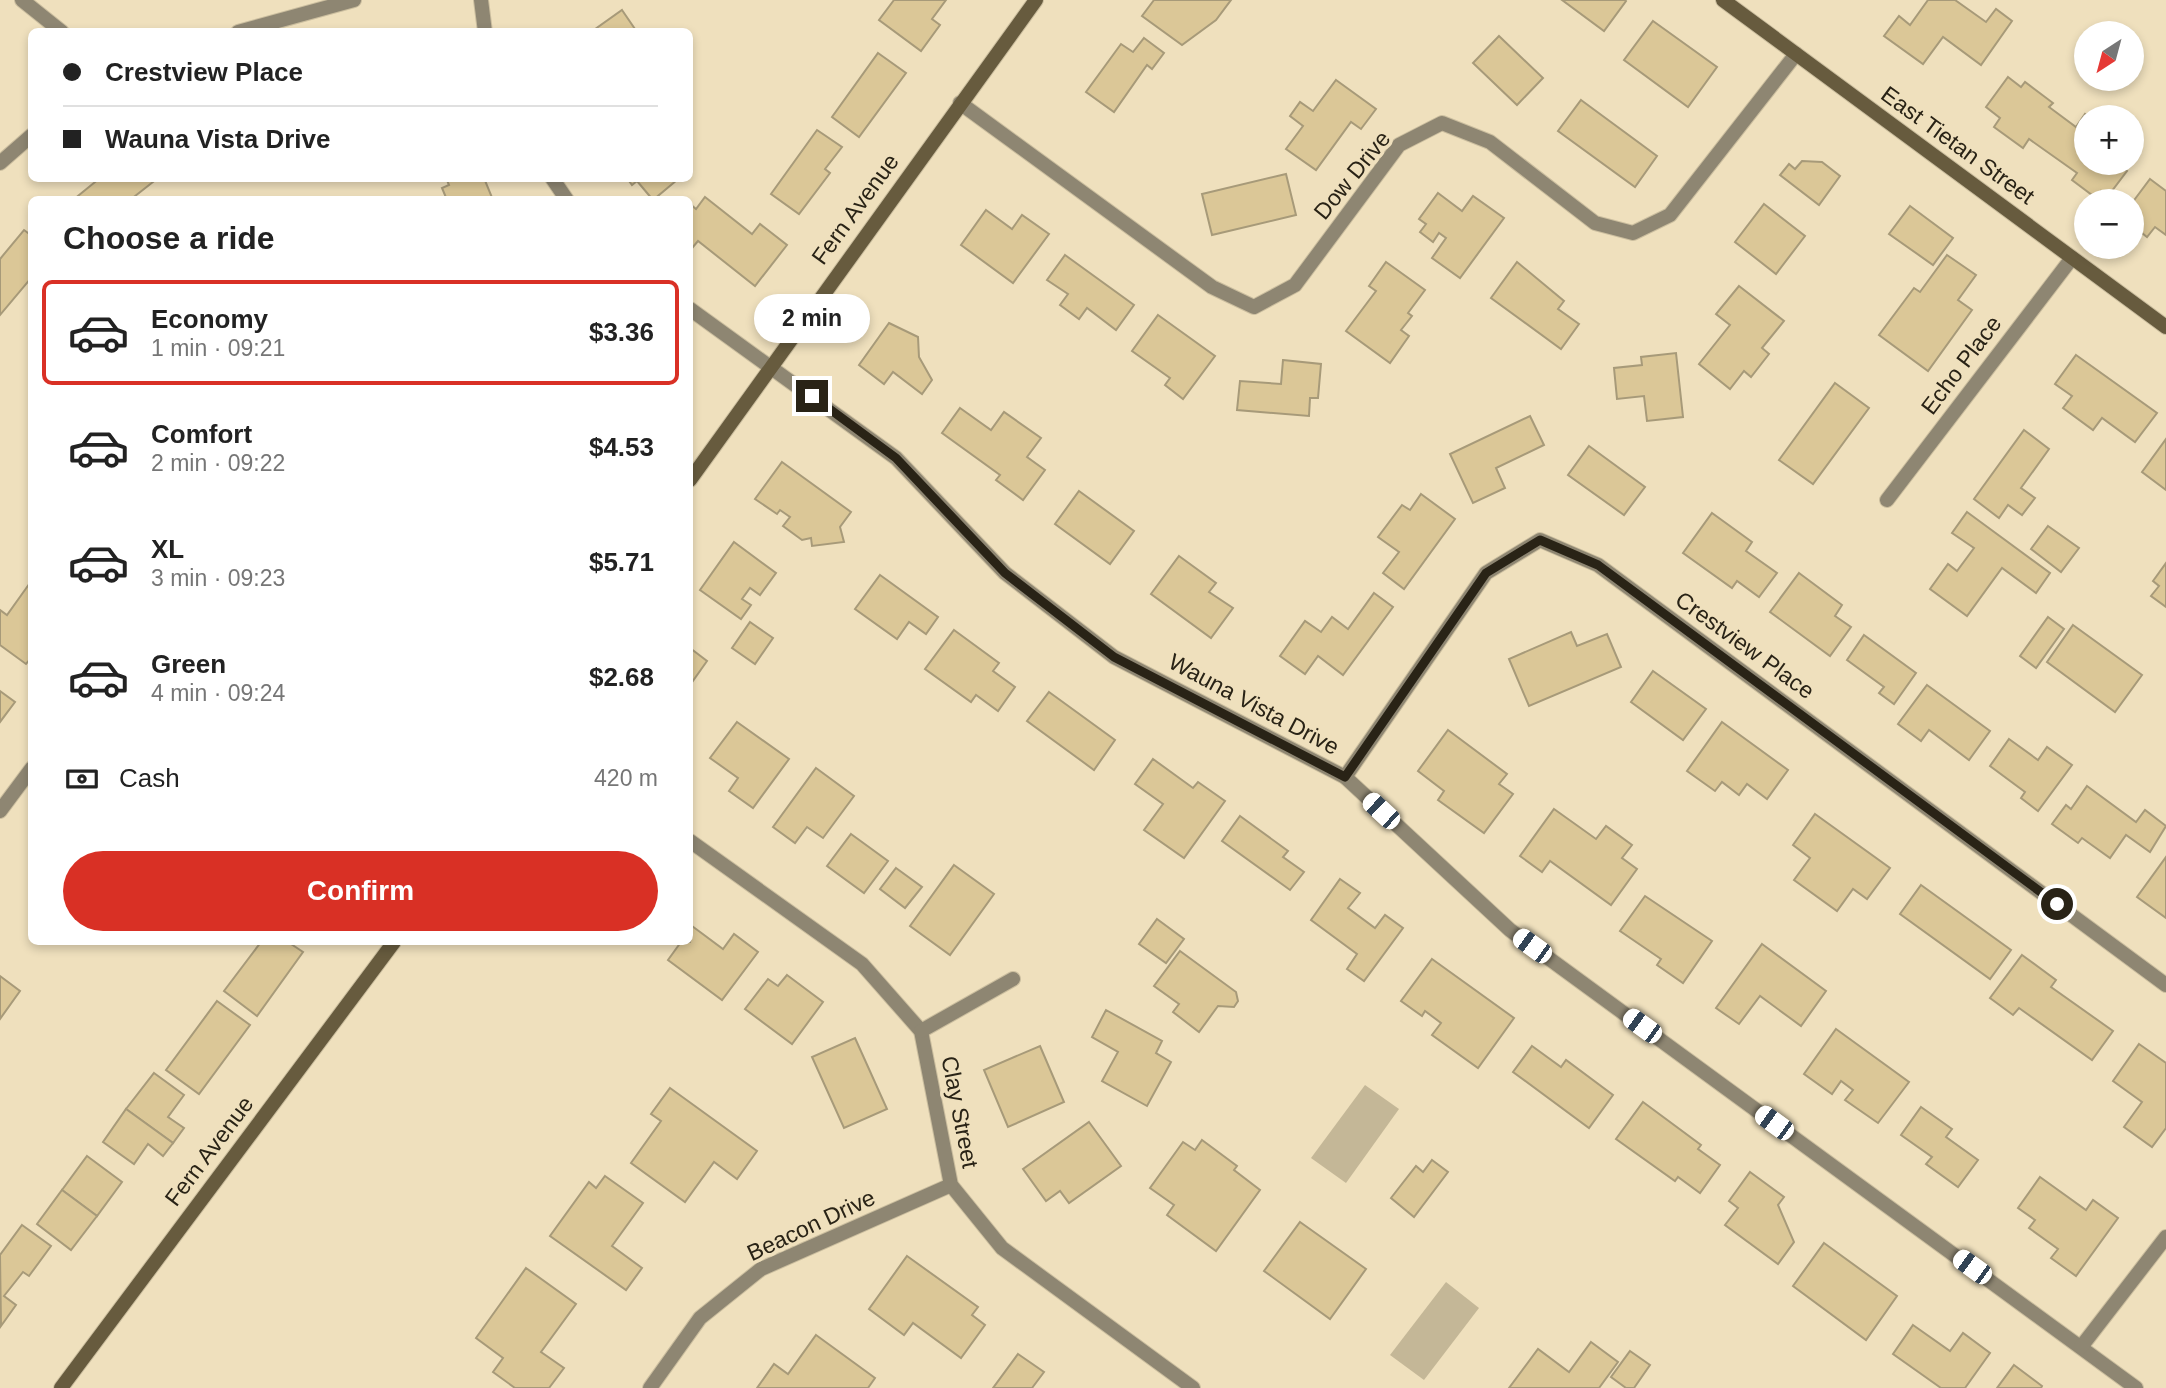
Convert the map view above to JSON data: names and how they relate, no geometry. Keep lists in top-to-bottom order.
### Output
{
  "streets": {
    "main road": ["East Tietan Street", "Fern Avenue"],
    "street": [
      "Dow Drive",
      "Echo Place",
      "Crestview Place",
      "Wauna Vista Drive",
      "Clay Street",
      "Beacon Drive"
    ]
  },
  "crossings": [
    ["East Tietan Street", "Dow Drive"],
    ["East Tietan Street", "Echo Place"],
    ["Dow Drive", "Fern Avenue"],
    ["Fern Avenue", "Wauna Vista Drive"],
    ["Crestview Place", "Wauna Vista Drive"],
    ["Clay Street", "Beacon Drive"]
  ],
  "north": "bottom left",
  "page": {
    "map_buttons": ["+", "−"],
    "banner": ["Crestview Place", "Wauna Vista Drive"],
    "heading": "Choose a ride",
    "list": [
      {
        "name": "Economy",
        "note": "1 min · 09:21",
        "value": "$3.36"
      },
      {
        "name": "Comfort",
        "note": "2 min · 09:22",
        "value": "$4.53"
      },
      {
        "name": "XL",
        "note": "3 min · 09:23",
        "value": "$5.71"
      },
      {
        "name": "Green",
        "note": "4 min · 09:24",
        "value": "$2.68"
      }
    ],
    "bubble": "2 min",
    "pay": ["Cash", "420 m"],
    "buttons": "Confirm"
  }
}
